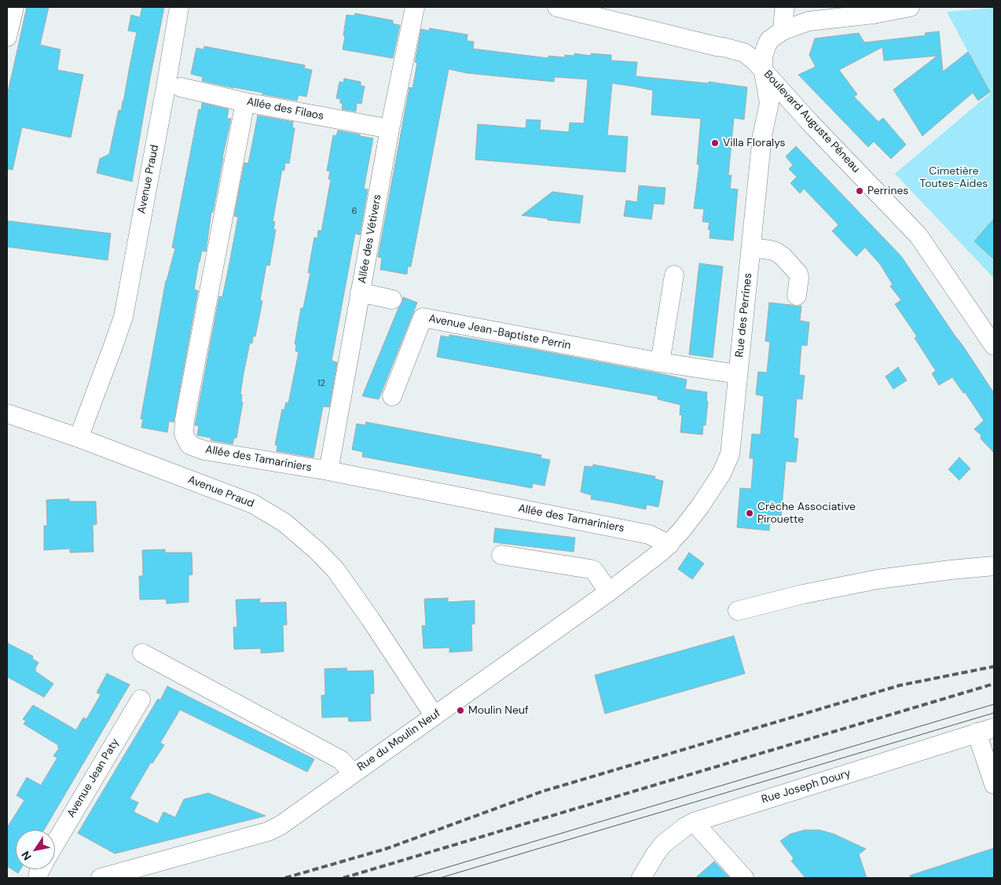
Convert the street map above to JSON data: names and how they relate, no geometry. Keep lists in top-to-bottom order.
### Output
{
  "streets": {
    "street": [
      "Allée des Filaos",
      "Boulevard Auguste Péneau",
      "Avenue Praud",
      "Allée des Vétivers",
      "Rue des Perrines",
      "Avenue Jean-Baptiste Perrin",
      "Allée des Tamariniers",
      "Rue du Moulin Neuf",
      "Avenue Jean Paty",
      "Rue Joseph Doury"
    ]
  },
  "crossings": [
    ["Allée des Filaos", "Allée des Vétivers"],
    ["Allée des Filaos", "Allée des Tamariniers"],
    ["Boulevard Auguste Péneau", "Rue des Perrines"],
    ["Avenue Praud", "Rue du Moulin Neuf"],
    ["Allée des Vétivers", "Allée des Tamariniers"],
    ["Rue des Perrines", "Avenue Jean-Baptiste Perrin"],
    ["Rue des Perrines", "Allée des Tamariniers"],
    ["Rue des Perrines", "Rue du Moulin Neuf"],
    ["Allée des Tamariniers", "Rue du Moulin Neuf"]
  ],
  "parks": ["Cimetière Toutes-Aides"],
  "places": [
    "Villa Floralys",
    "Perrines",
    "Crèche Associative Pirouette",
    "Moulin Neuf"
  ],
  "house_numbers": ["6", "12"],
  "north": "bottom left"
}
